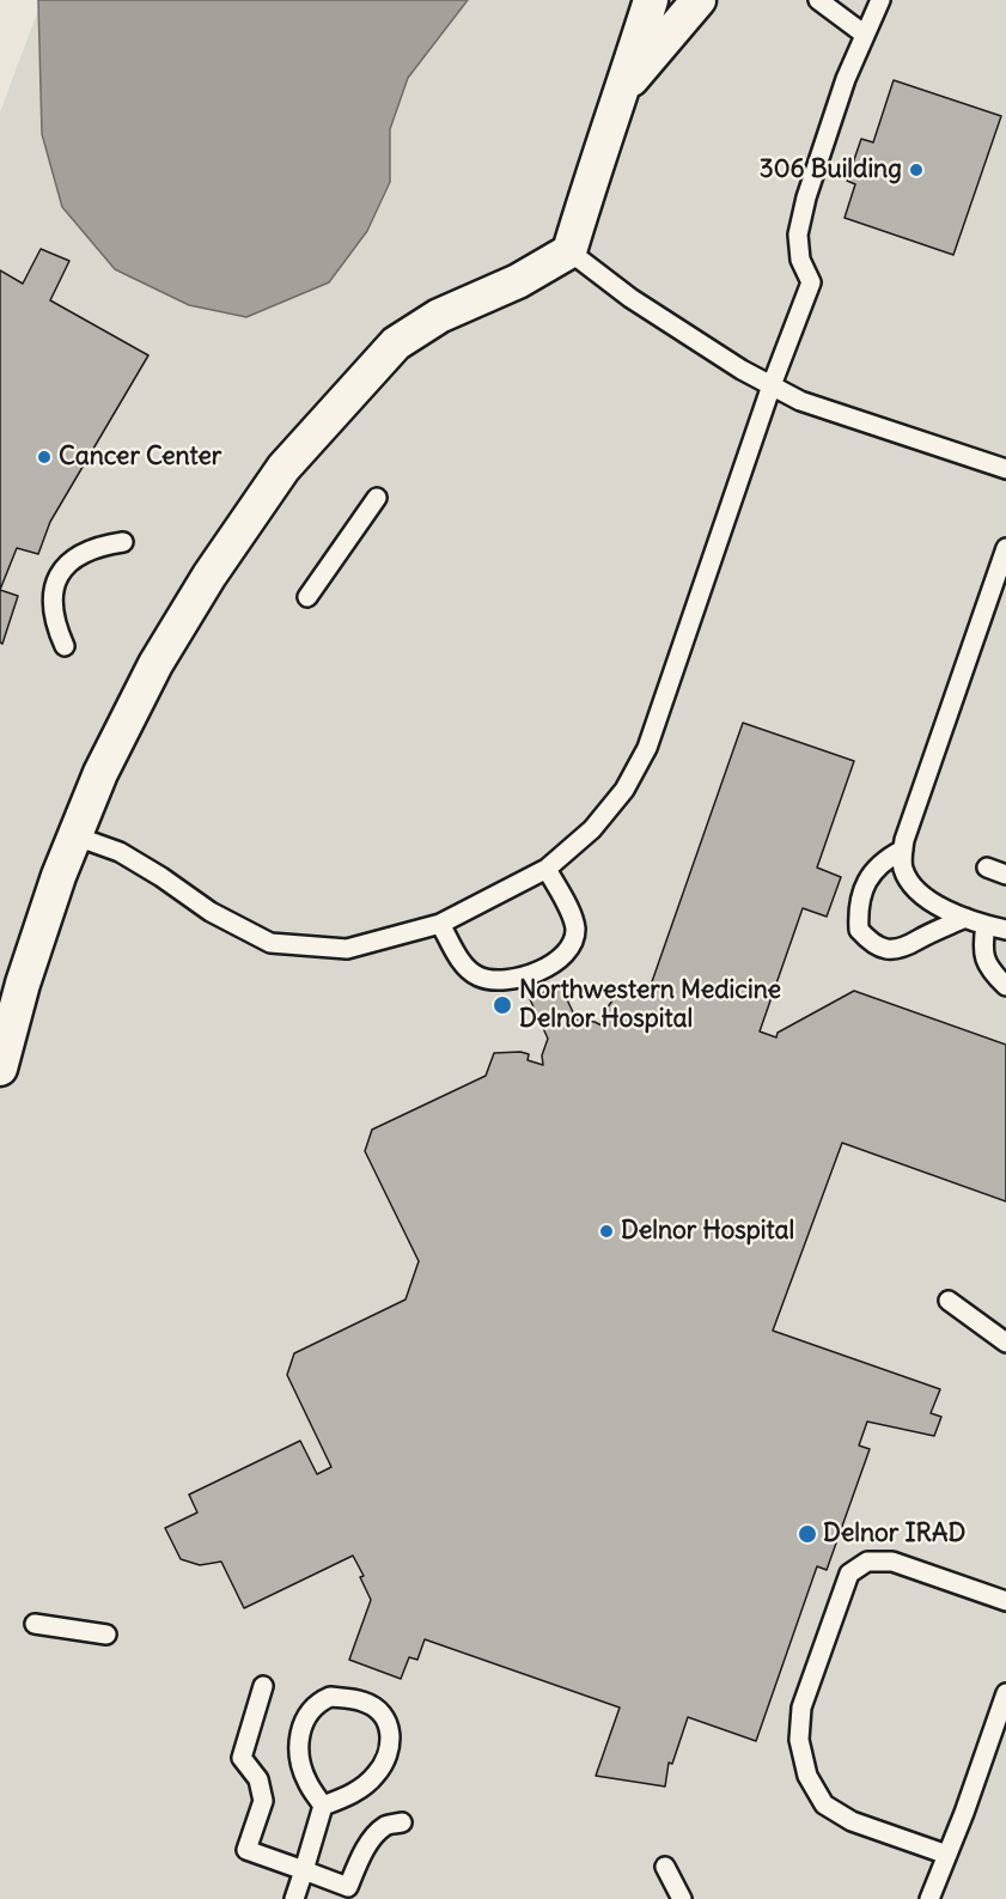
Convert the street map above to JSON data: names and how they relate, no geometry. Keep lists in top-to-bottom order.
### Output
{
  "places": [
    "306 Building",
    "Cancer Center",
    "Northwestern Medicine Delnor Hospital",
    "Delnor Hospital",
    "Delnor IRAD"
  ]
}
